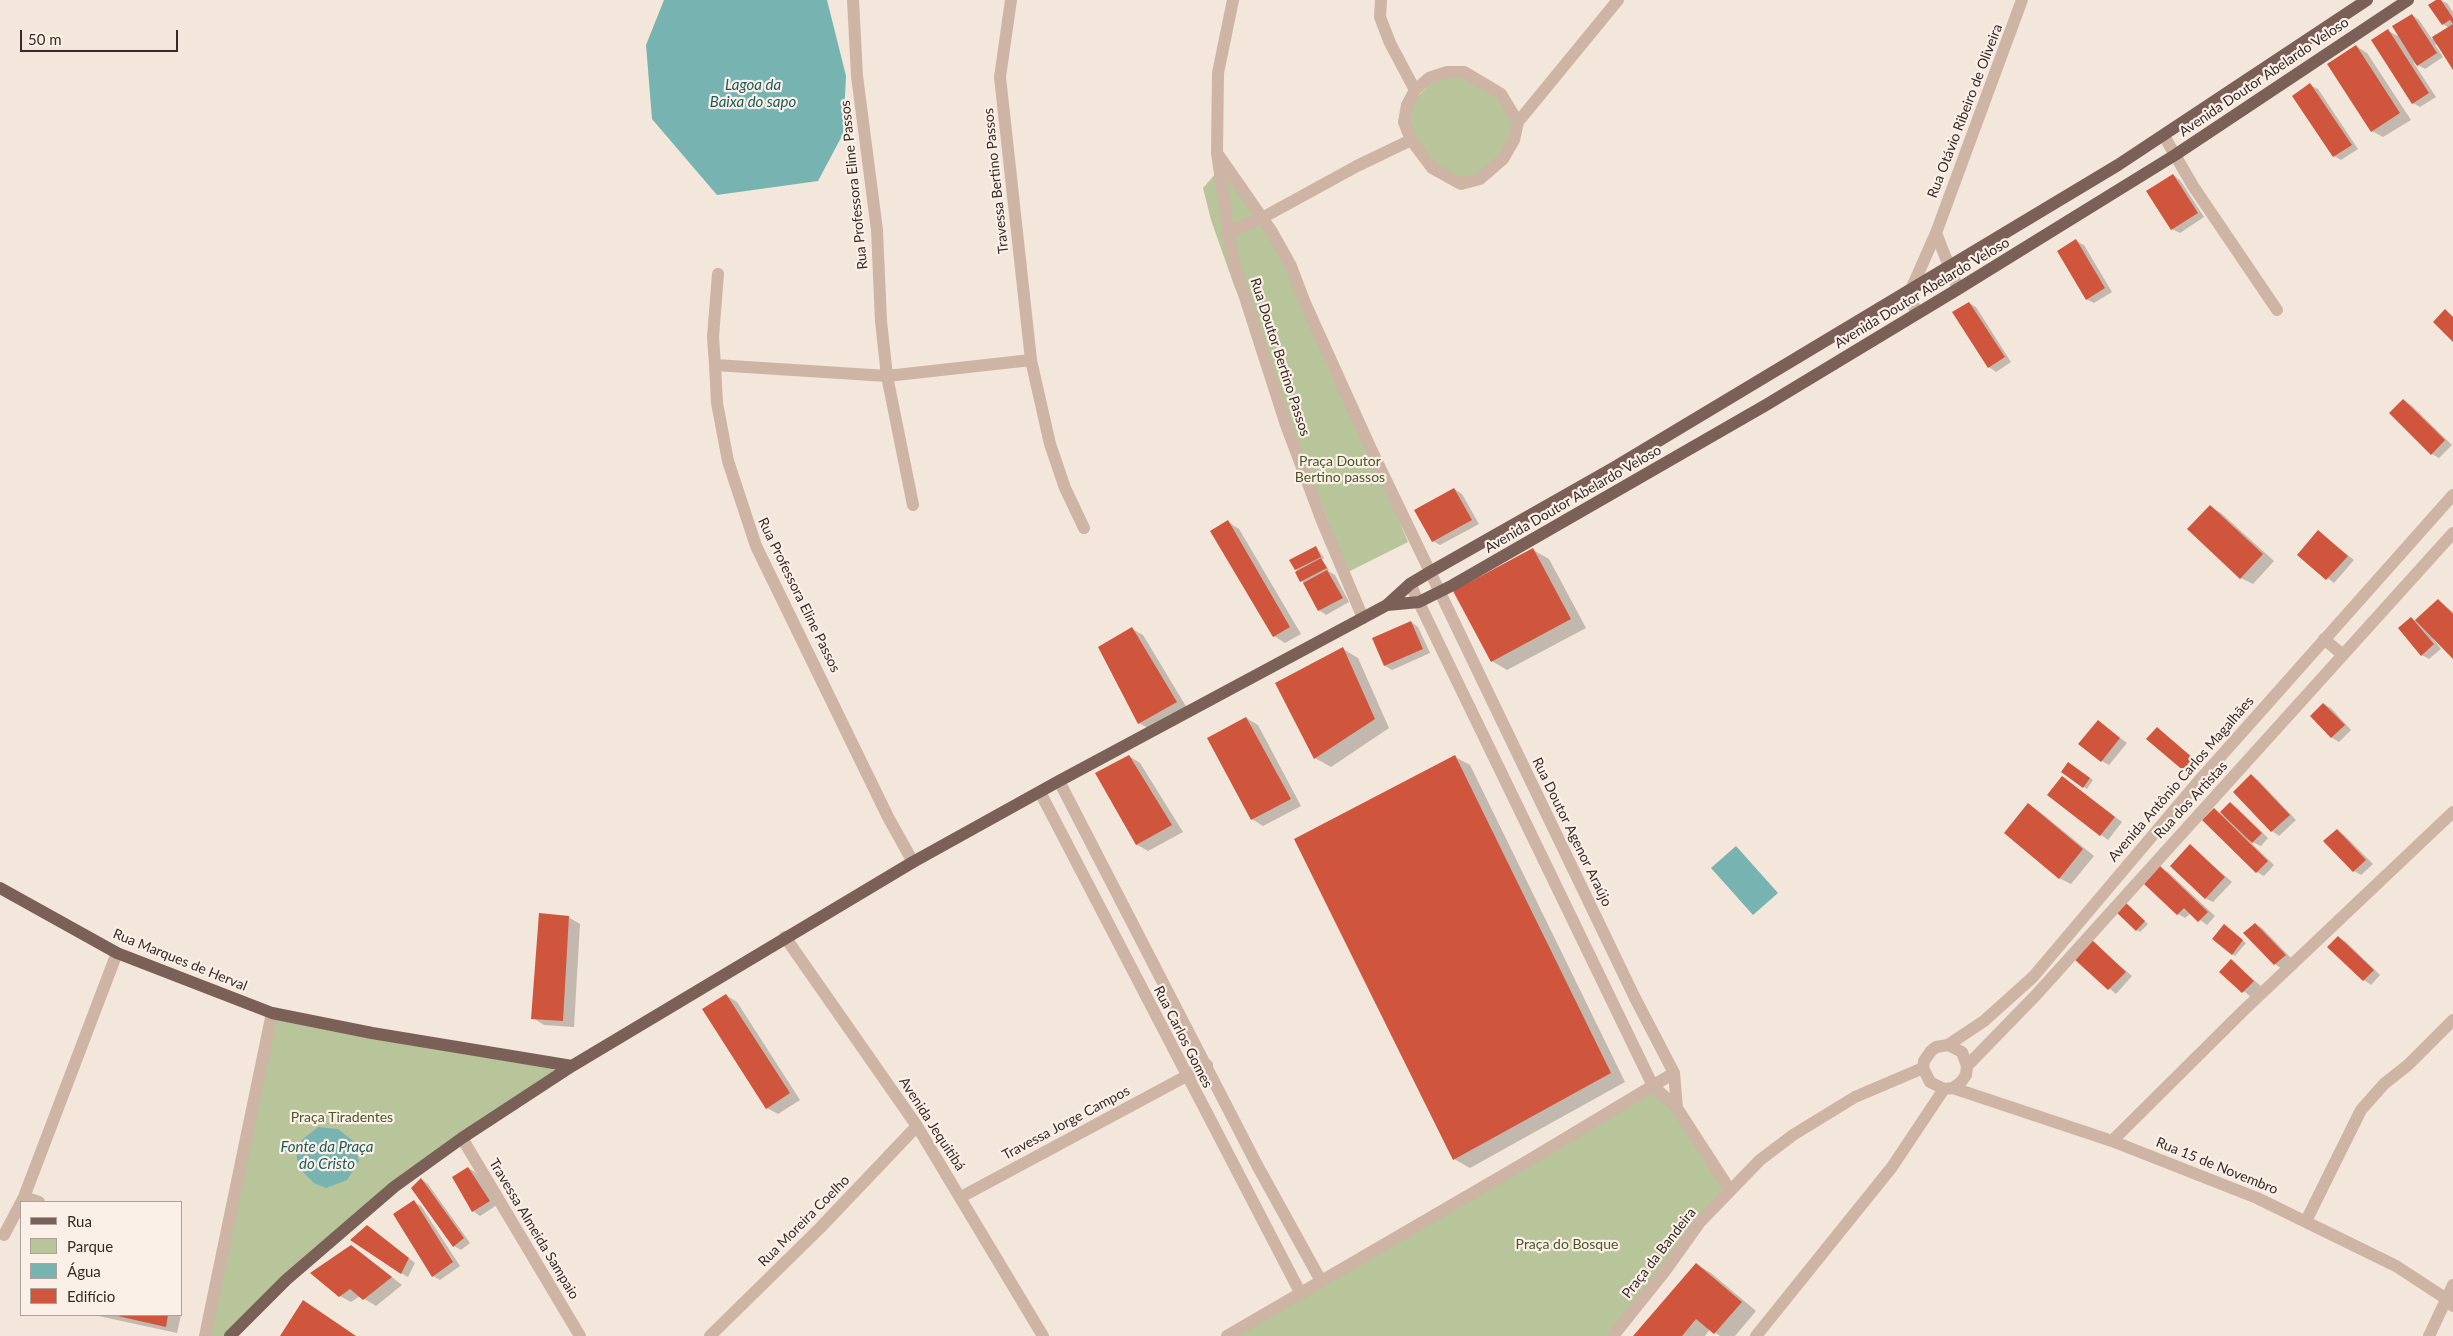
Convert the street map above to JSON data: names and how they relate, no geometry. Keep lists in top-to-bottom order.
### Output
{
  "streets": {
    "main road": ["Avenida Doutor Abelardo Veloso", "Rua Marques de Herval"],
    "street": [
      "Rua Otávio Ribeiro de Oliveira",
      "Travessa Bertino Passos",
      "Rua Professora Eline Passos",
      "Rua Doutor Bertino Passos",
      "Avenida Antônio Carlos Magalhães",
      "Rua dos Artistas",
      "Rua Doutor Agenor Araújo",
      "Rua Carlos Gomes",
      "Travessa Jorge Campos",
      "Avenida Jequitibá",
      "Rua 15 de Novembro",
      "Rua Moreira Coelho",
      "Travessa Almeida Sampaio",
      "Praça da Bandeira"
    ]
  },
  "crossings": [
    ["Avenida Doutor Abelardo Veloso", "Rua Otávio Ribeiro de Oliveira"],
    ["Avenida Doutor Abelardo Veloso", "Rua Doutor Agenor Araújo"],
    ["Avenida Antônio Carlos Magalhães", "Rua dos Artistas"],
    ["Avenida Antônio Carlos Magalhães", "Rua 15 de Novembro"],
    ["Avenida Antônio Carlos Magalhães", "Praça da Bandeira"],
    ["Rua dos Artistas", "Rua 15 de Novembro"],
    ["Rua dos Artistas", "Praça da Bandeira"],
    ["Rua Doutor Agenor Araújo", "Praça da Bandeira"],
    ["Rua Carlos Gomes", "Travessa Jorge Campos"],
    ["Travessa Jorge Campos", "Avenida Jequitibá"],
    ["Avenida Jequitibá", "Rua Moreira Coelho"],
    ["Rua 15 de Novembro", "Praça da Bandeira"]
  ],
  "water": ["Lagoa da Baixa do sapo", "Fonte da Praça do Cristo"],
  "parks": ["Praça Doutor Bertino passos", "Praça Tiradentes", "Praça do Bosque"],
  "legend": [
    "Rua",
    "Parque",
    "Água",
    "Edifício"
  ],
  "scale_bar": "50 m"
}
